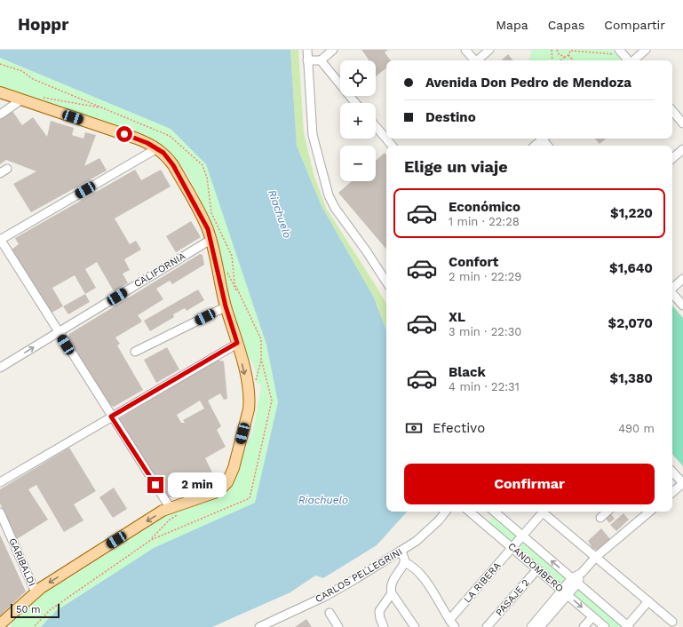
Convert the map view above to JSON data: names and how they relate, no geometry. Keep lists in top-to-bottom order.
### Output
{
  "streets": {
    "street": [
      "CALIFORNIA",
      "GARIBALDI",
      "CANDOMBERO",
      "CARLOS PELLEGRINI",
      "LA RIBERA",
      "PASAJE 2"
    ]
  },
  "crossings": [
    ["CANDOMBERO", "LA RIBERA"],
    ["CANDOMBERO", "PASAJE 2"]
  ],
  "water": ["Riachuelo"],
  "scale_bar": "50 m",
  "page": {
    "header": "Hoppr",
    "nav": ["Mapa", "Capas", "Compartir"],
    "map_buttons": ["+", "−"],
    "banner": ["Avenida Don Pedro de Mendoza", "Destino"],
    "heading": "Elige un viaje",
    "list": [
      {
        "name": "Económico",
        "note": "1 min · 22:28",
        "value": "$1,220"
      },
      {
        "name": "Confort",
        "note": "2 min · 22:29",
        "value": "$1,640"
      },
      {
        "name": "XL",
        "note": "3 min · 22:30",
        "value": "$2,070"
      },
      {
        "name": "Black",
        "note": "4 min · 22:31",
        "value": "$1,380"
      }
    ],
    "pay": ["Efectivo", "490 m"],
    "buttons": "Confirmar",
    "bubble": "2 min",
    "scale": "50 m"
  }
}
